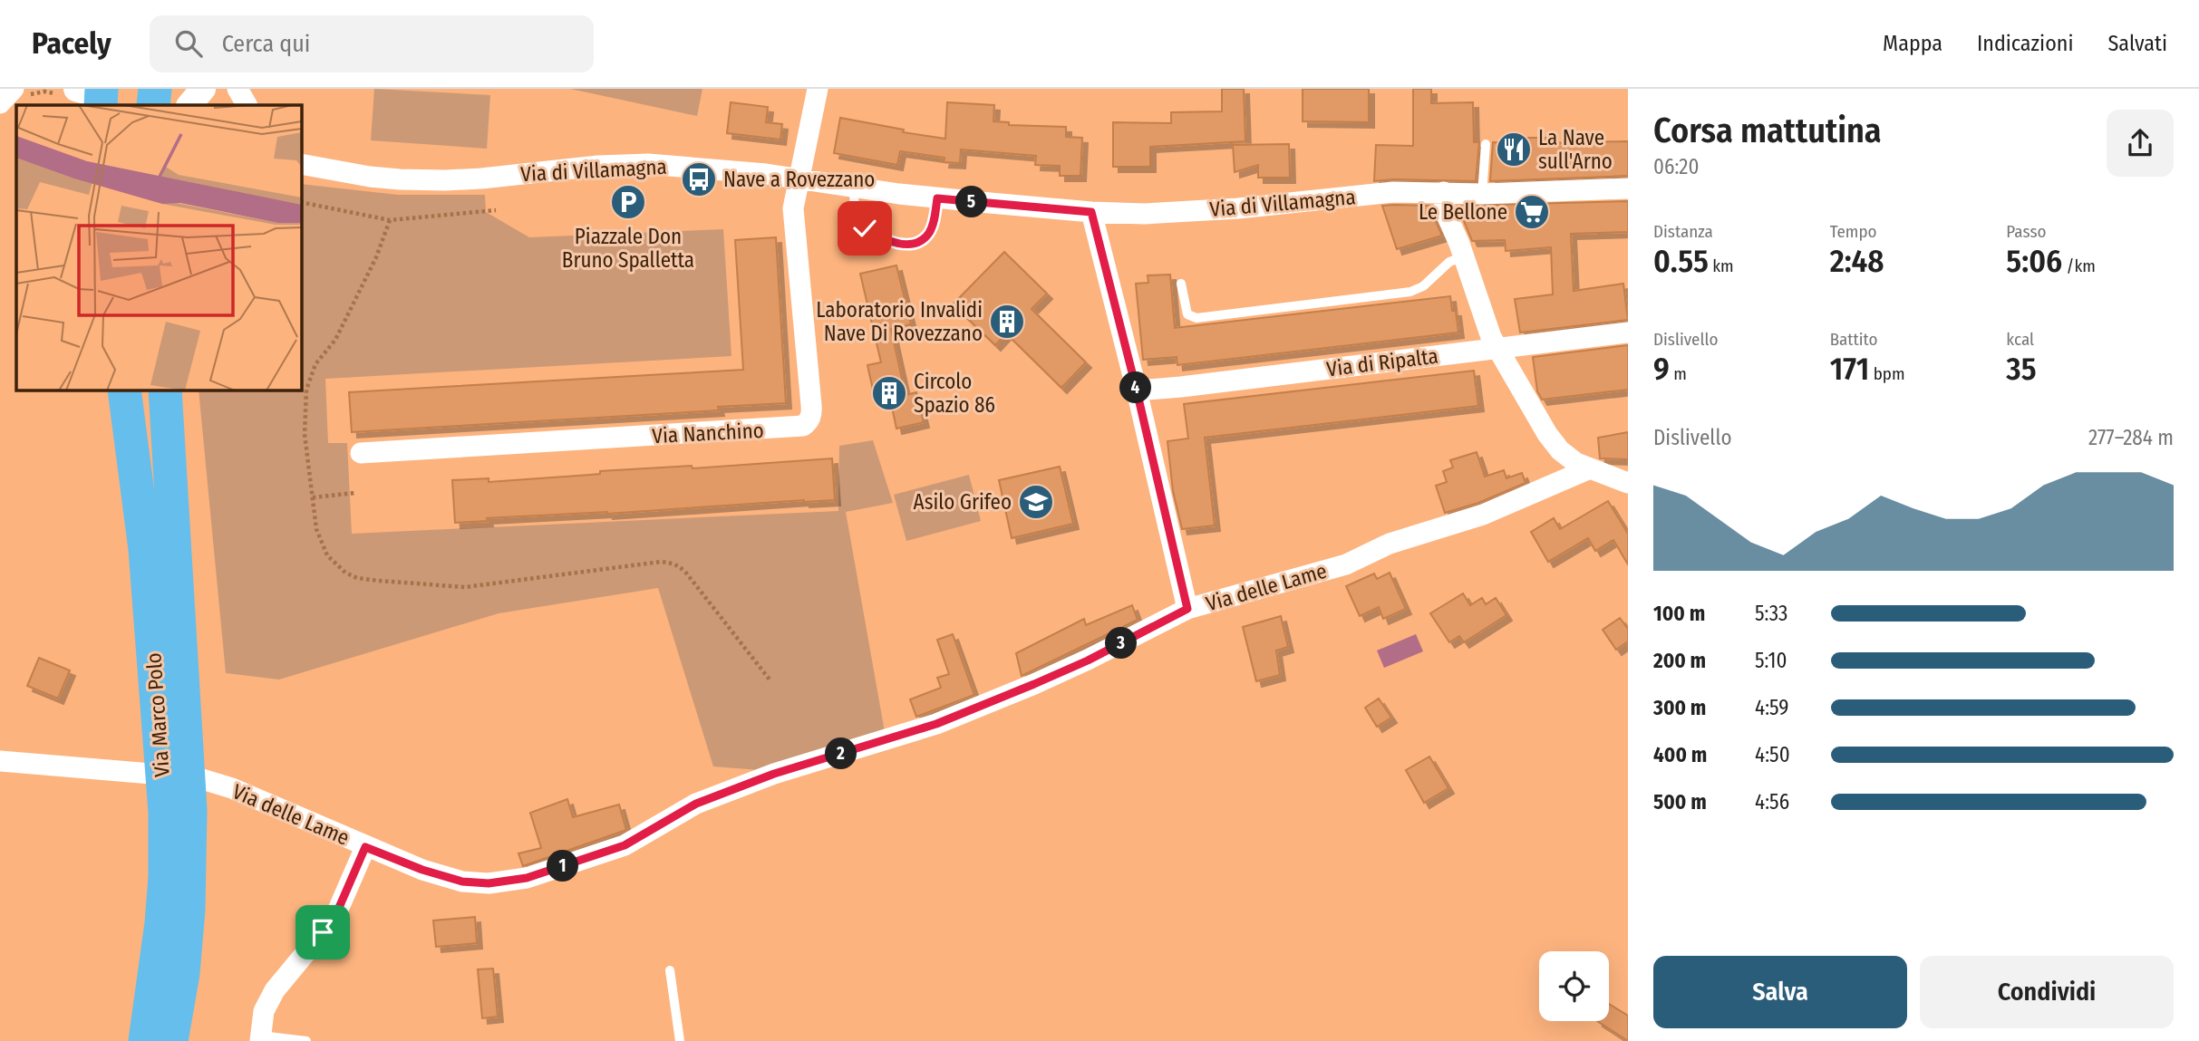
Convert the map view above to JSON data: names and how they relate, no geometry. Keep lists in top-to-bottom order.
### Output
{
  "streets": {
    "highway": ["Via Marco Polo"],
    "street": [
      "Via di Villamagna",
      "Via di Ripalta",
      "Via Nanchino",
      "Via delle Lame"
    ]
  },
  "crossings": [
    ["Via di Villamagna", "Via Nanchino"],
    ["Via delle Lame", "Via Marco Polo"]
  ],
  "places": {
    "restaurant": ["La Nave sull'Arno"],
    "bus stop": ["Nave a Rovezzano"],
    "parking": ["Piazzale Don Bruno Spalletta"],
    "supermarket": ["Le Bellone"],
    "building": ["Laboratorio Invalidi Nave Di Rovezzano", "Circolo Spazio 86"],
    "school or university": ["Asilo Grifeo"]
  },
  "page": {
    "header": "Pacely",
    "search": "Cerca qui",
    "nav": ["Mappa", "Indicazioni", "Salvati"],
    "heading": ["Corsa mattutina", "06:20"],
    "pins": [
      "5",
      "4",
      "3",
      "2",
      "1"
    ],
    "stats": [
      ["Distanza", "0.55 km"],
      ["Tempo", "2:48"],
      ["Passo", "5:06 /km"],
      ["Dislivello", "9 m"],
      ["Battito", "171 bpm"],
      ["kcal", "35"]
    ],
    "chart": ["Dislivello", "277–284 m"],
    "list": [
      {
        "name": "100 m",
        "note": "5:33"
      },
      {
        "name": "200 m",
        "note": "5:10"
      },
      {
        "name": "300 m",
        "note": "4:59"
      },
      {
        "name": "400 m",
        "note": "4:50"
      },
      {
        "name": "500 m",
        "note": "4:56"
      }
    ],
    "buttons": ["Salva", "Condividi"]
  }
}
